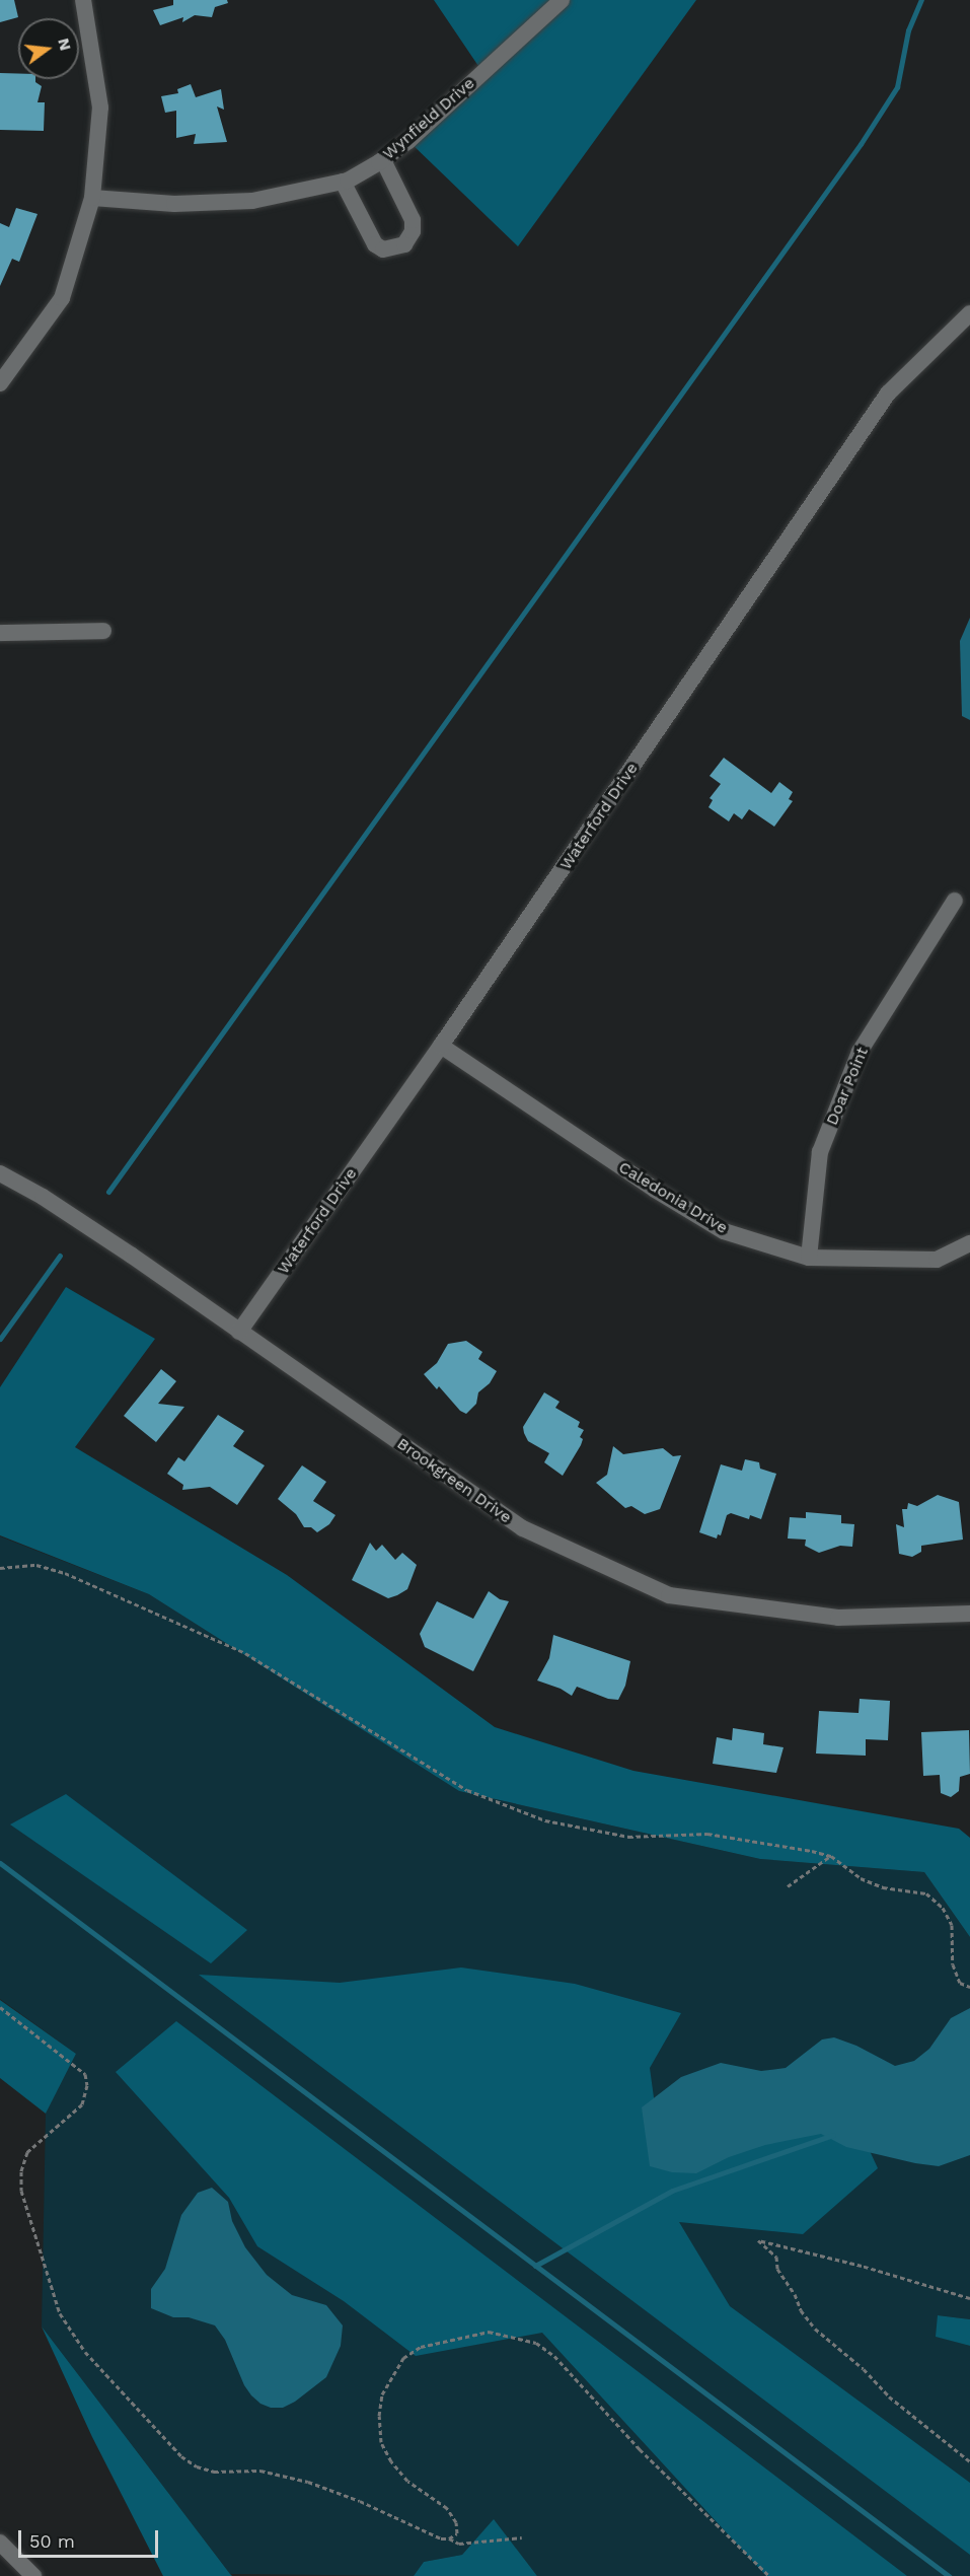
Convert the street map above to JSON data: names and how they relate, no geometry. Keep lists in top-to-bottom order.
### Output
{
  "streets": {
    "street": [
      "Wynfield Drive",
      "Waterford Drive",
      "Doar Point",
      "Caledonia Drive",
      "Brookgreen Drive"
    ]
  },
  "crossings": [
    ["Waterford Drive", "Caledonia Drive"],
    ["Waterford Drive", "Brookgreen Drive"],
    ["Doar Point", "Caledonia Drive"]
  ],
  "scale_bar": "50 m",
  "north": "right"
}
